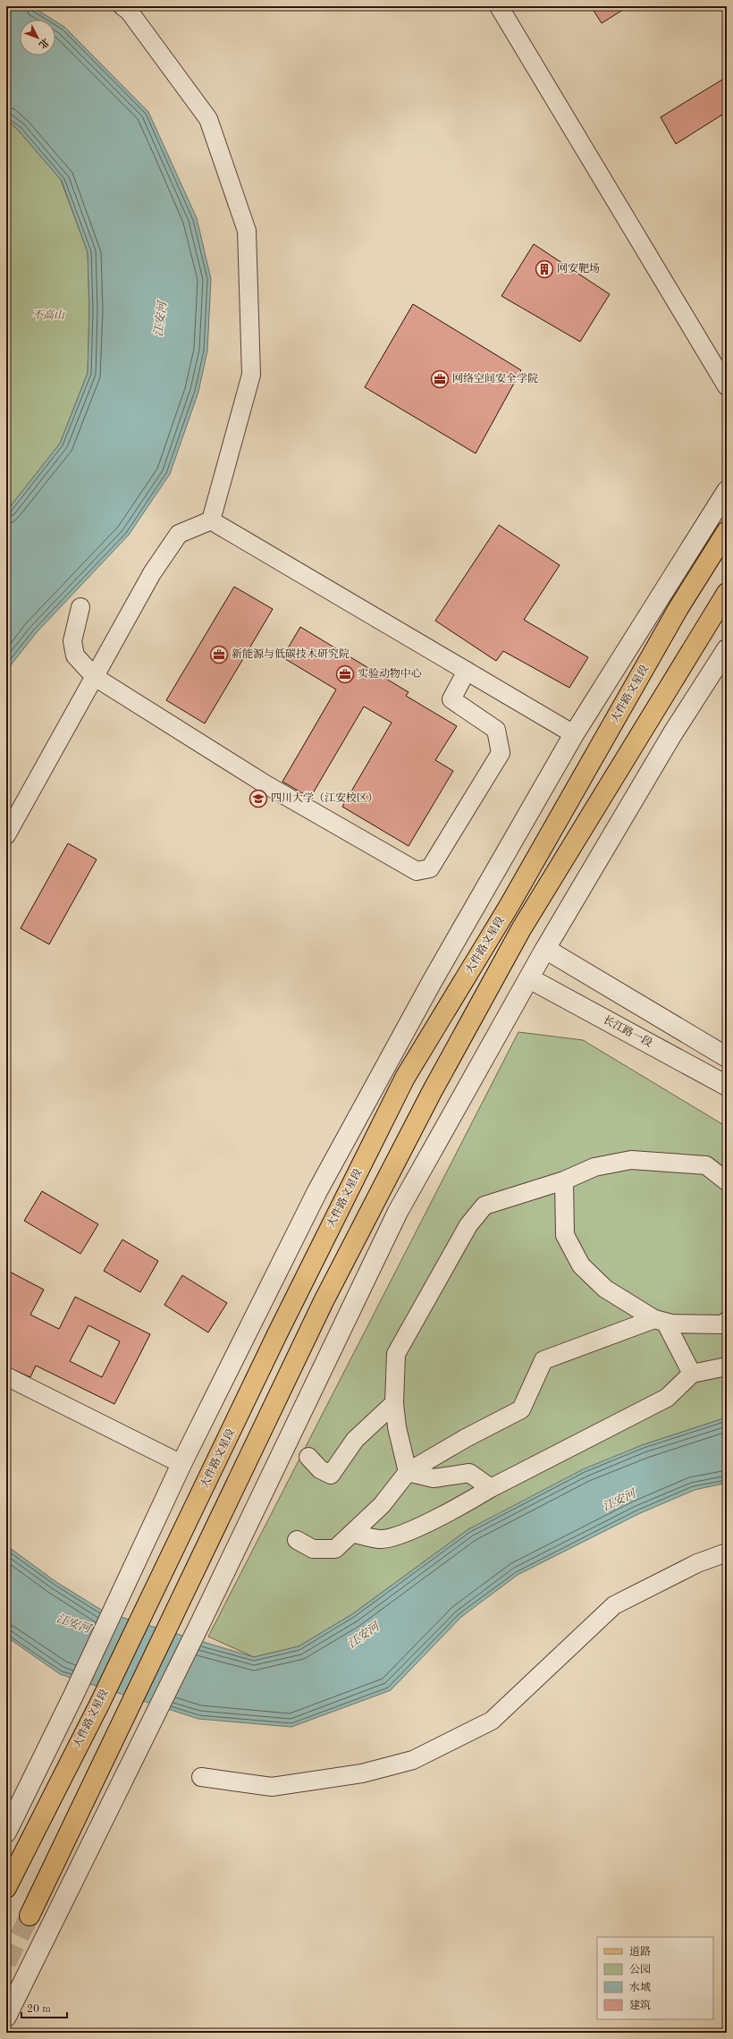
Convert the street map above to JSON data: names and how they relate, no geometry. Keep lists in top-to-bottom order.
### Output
{
  "streets": {
    "main road": ["大件路文星段"],
    "street": ["长江路一段"]
  },
  "water": ["江安河"],
  "parks": ["不高山"],
  "places": {
    "building": ["网安靶场"],
    "office": ["网络空间安全学院", "新能源与低碳技术研究院", "实验动物中心"],
    "school or university": ["四川大学（江安校区）"]
  },
  "legend": [
    "道路",
    "公园",
    "水域",
    "建筑"
  ],
  "scale_bar": "20 m",
  "north": "bottom right"
}
